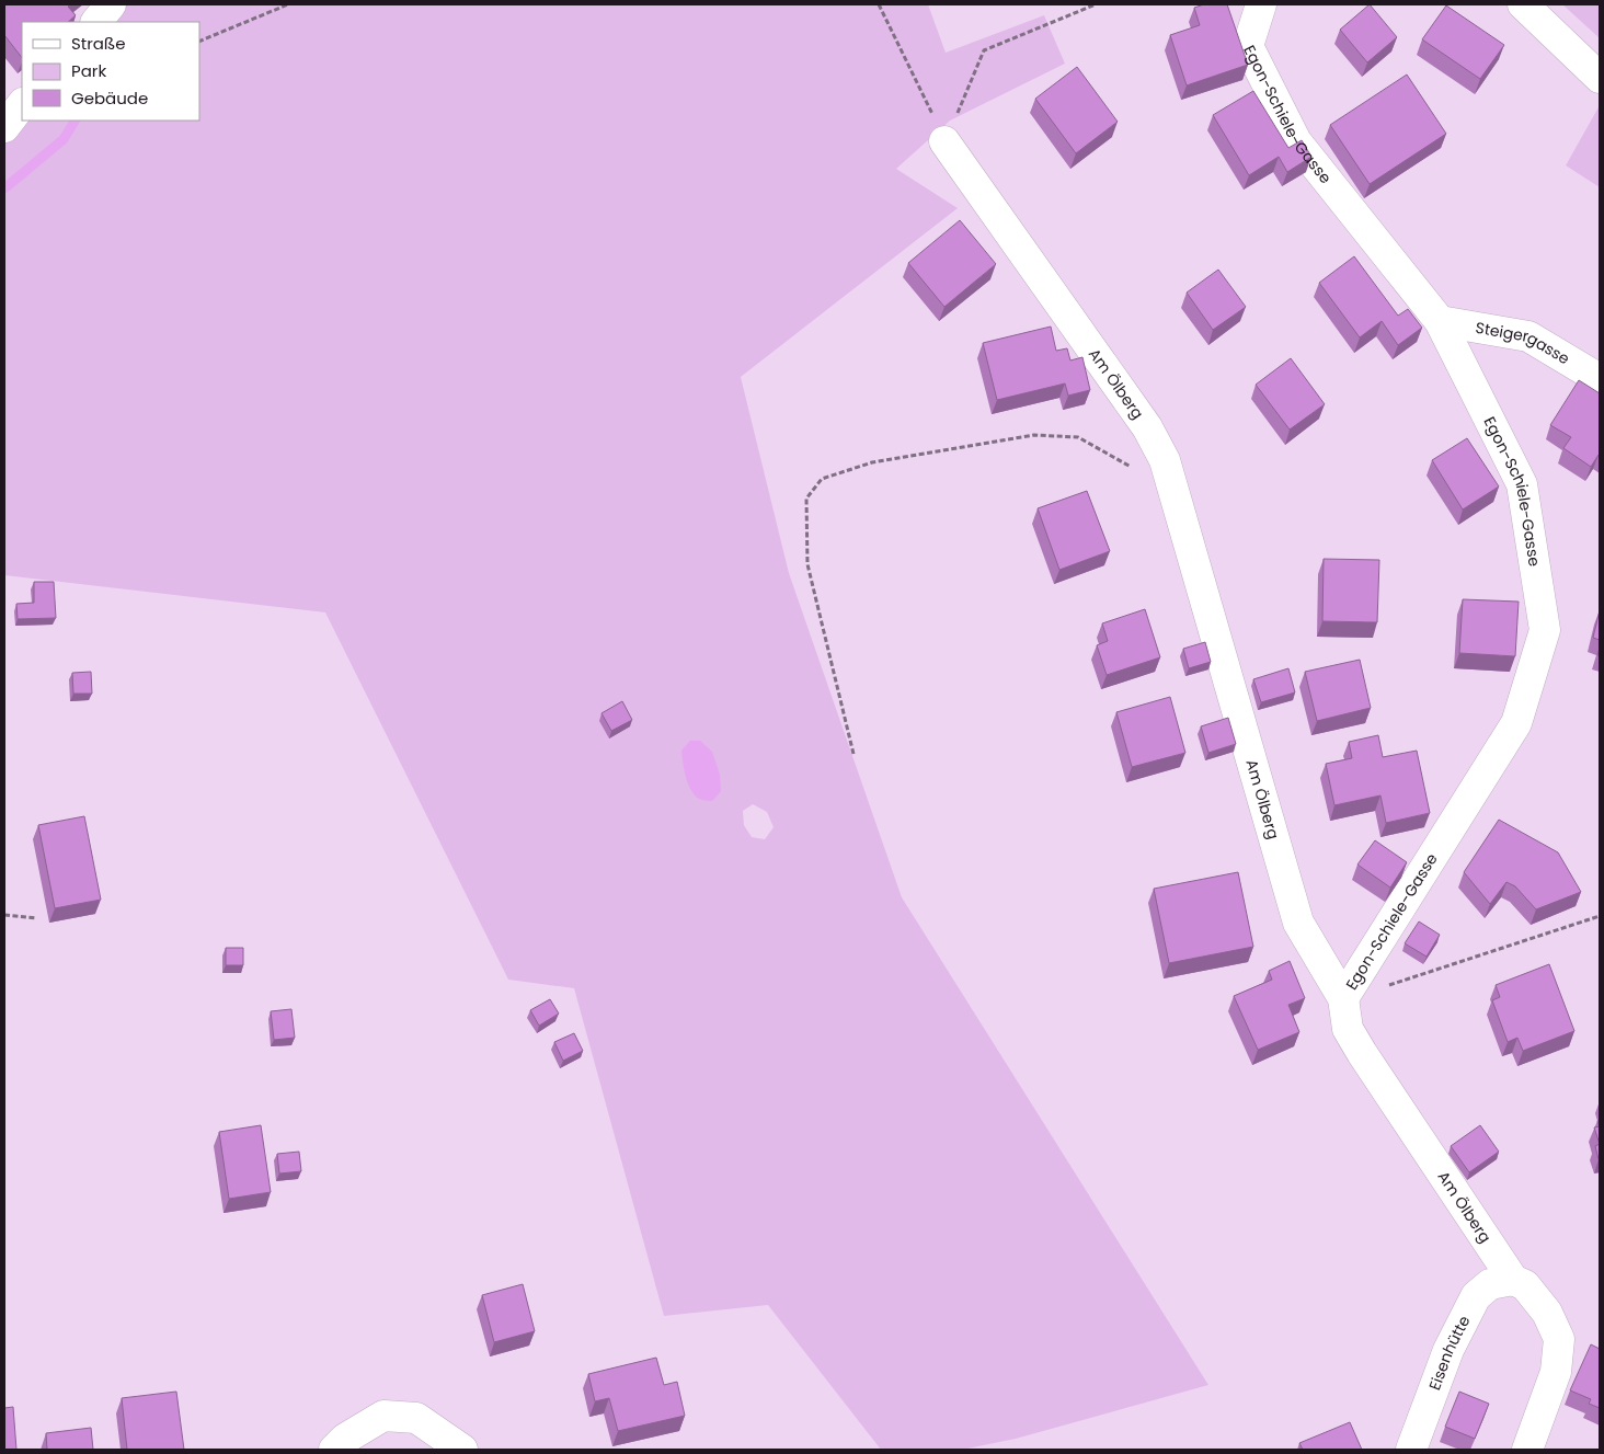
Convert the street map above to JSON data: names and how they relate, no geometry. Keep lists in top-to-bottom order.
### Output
{
  "streets": {
    "street": [
      "Egon-Schiele-Gasse",
      "Steigergasse",
      "Am Ölberg",
      "Eisenhütte"
    ]
  },
  "crossings": [
    ["Egon-Schiele-Gasse", "Steigergasse"],
    ["Egon-Schiele-Gasse", "Am Ölberg"],
    ["Am Ölberg", "Eisenhütte"]
  ],
  "legend": ["Straße", "Park", "Gebäude"]
}
